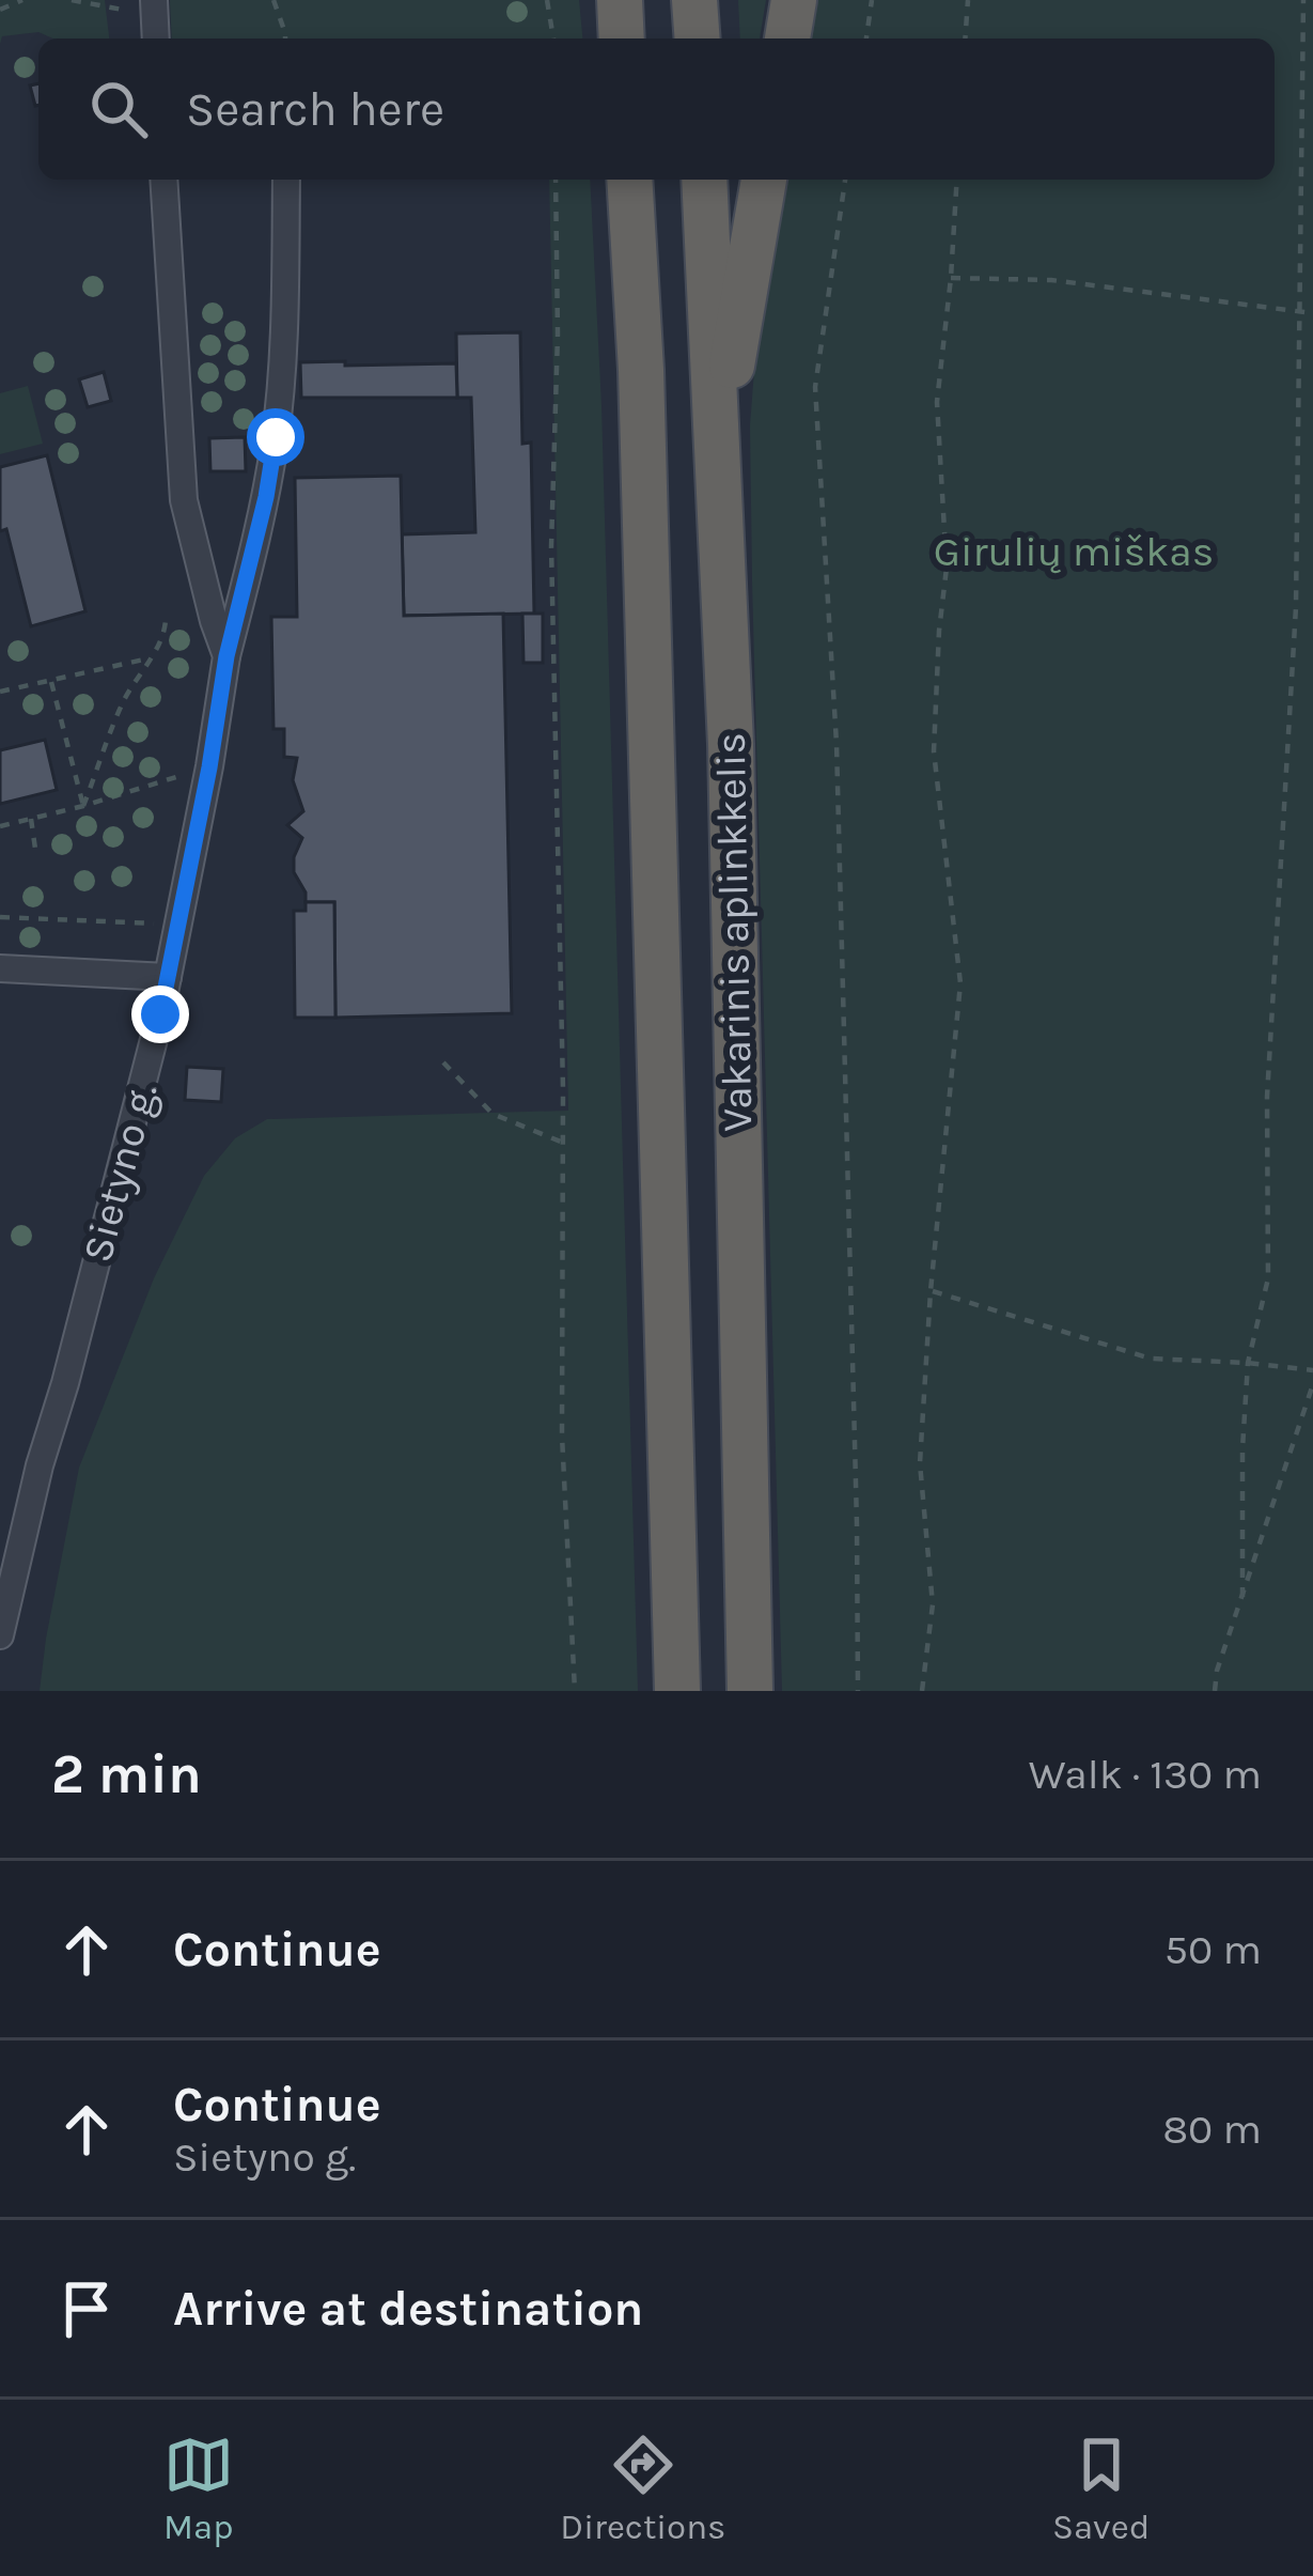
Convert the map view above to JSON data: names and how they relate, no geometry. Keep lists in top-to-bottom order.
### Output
{
  "streets": {
    "highway": ["Vakarinis aplinkkelis"],
    "street": ["Sietyno g."]
  },
  "parks": ["Girulių miškas"],
  "page": {
    "search": "Search here",
    "heading": ["2 min", "Walk · 130 m"],
    "list": [
      ["Continue", "50 m"],
      ["Continue", "Sietyno g.", "80 m"],
      "Arrive at destination"
    ],
    "nav": ["Map", "Directions", "Saved"]
  }
}
